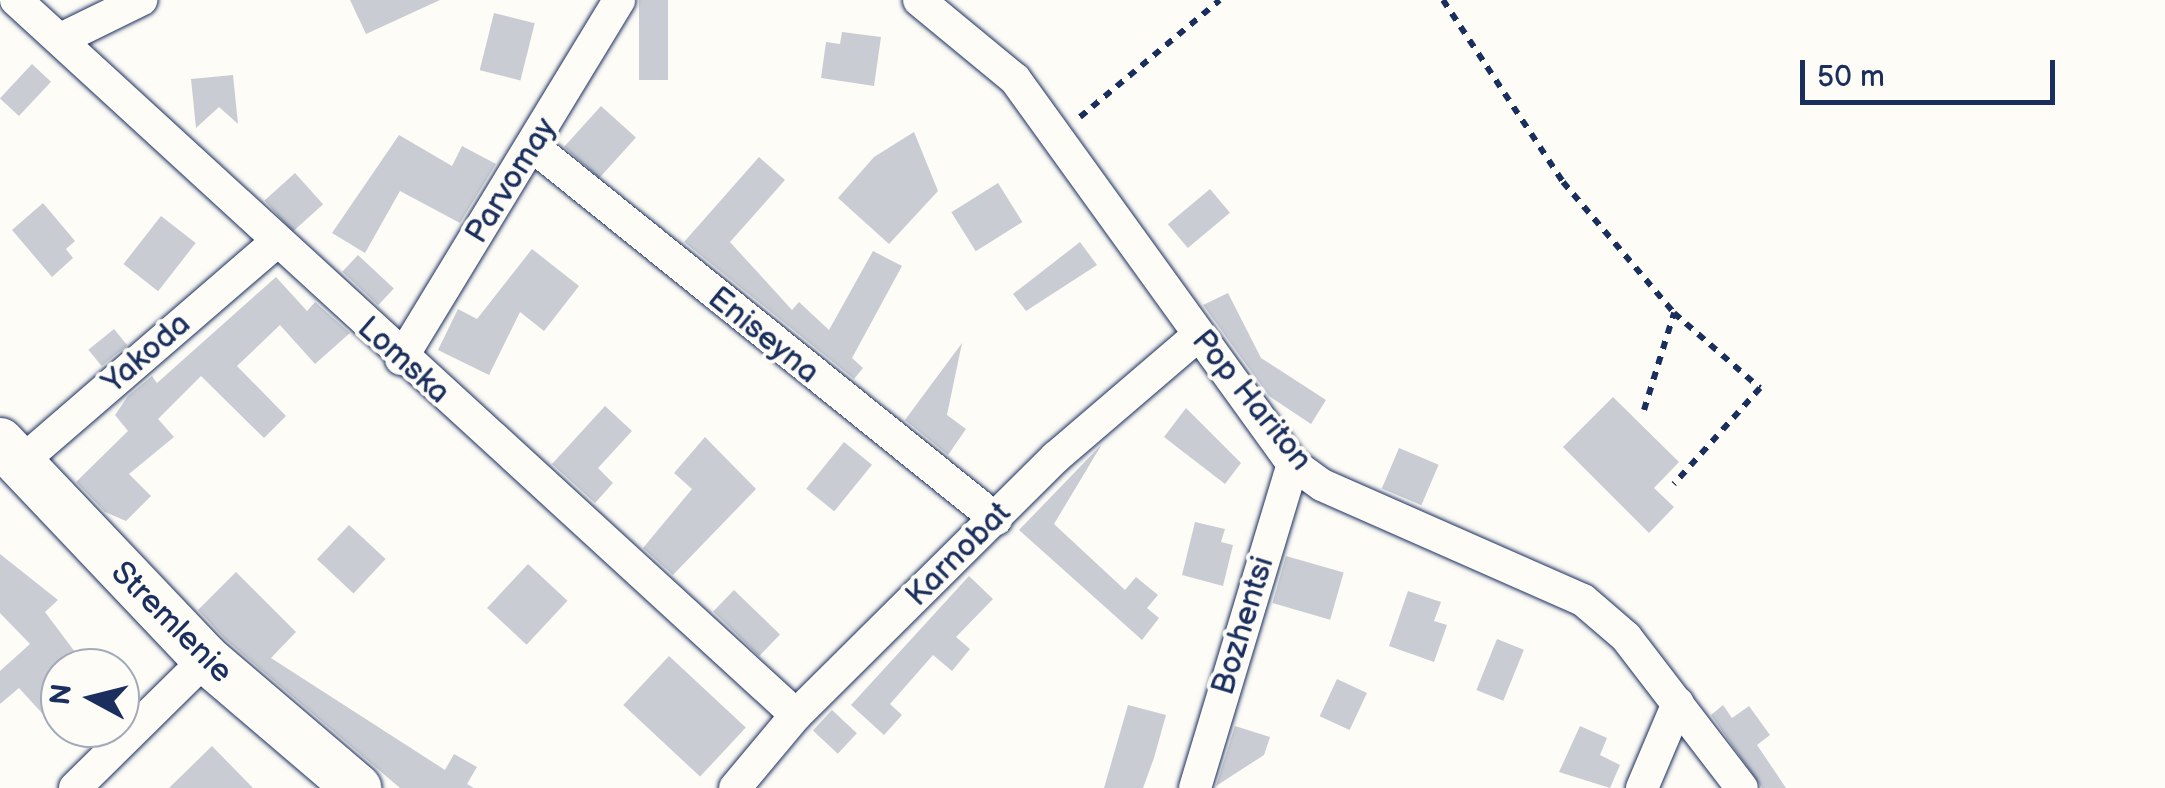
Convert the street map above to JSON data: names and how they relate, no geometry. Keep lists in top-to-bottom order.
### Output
{
  "streets": {
    "street": [
      "Parvomay",
      "Eniseyna",
      "Yakoda",
      "Lomska",
      "Pop Hariton",
      "Karnobat",
      "Stremlenie",
      "Bozhentsi"
    ]
  },
  "crossings": [
    ["Parvomay", "Eniseyna"],
    ["Parvomay", "Lomska"],
    ["Eniseyna", "Karnobat"],
    ["Yakoda", "Lomska"],
    ["Yakoda", "Stremlenie"],
    ["Lomska", "Karnobat"],
    ["Pop Hariton", "Karnobat"],
    ["Pop Hariton", "Bozhentsi"]
  ],
  "scale_bar": "50 m",
  "north": "left"
}
